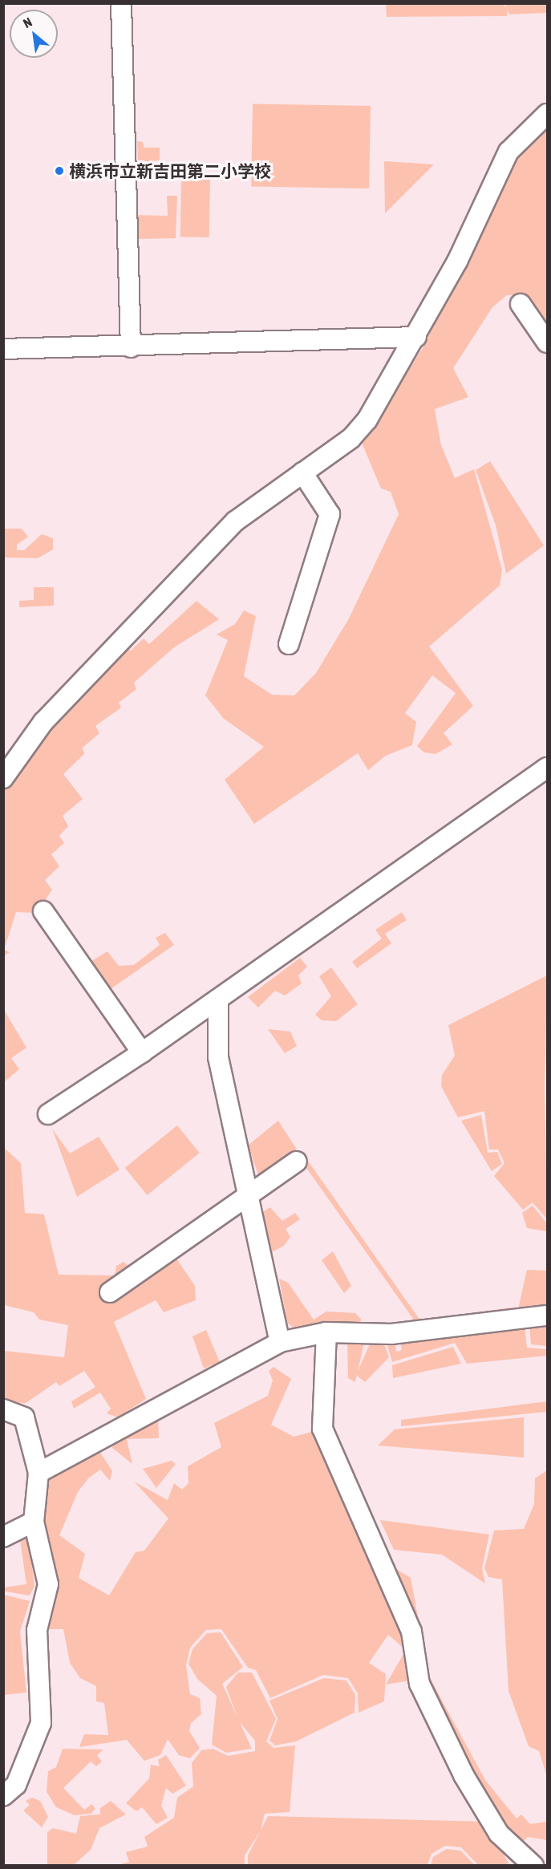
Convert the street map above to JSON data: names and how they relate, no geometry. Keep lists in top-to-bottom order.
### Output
{
  "places": ["横浜市立新吉田第二小学校"],
  "north": "top left"
}
